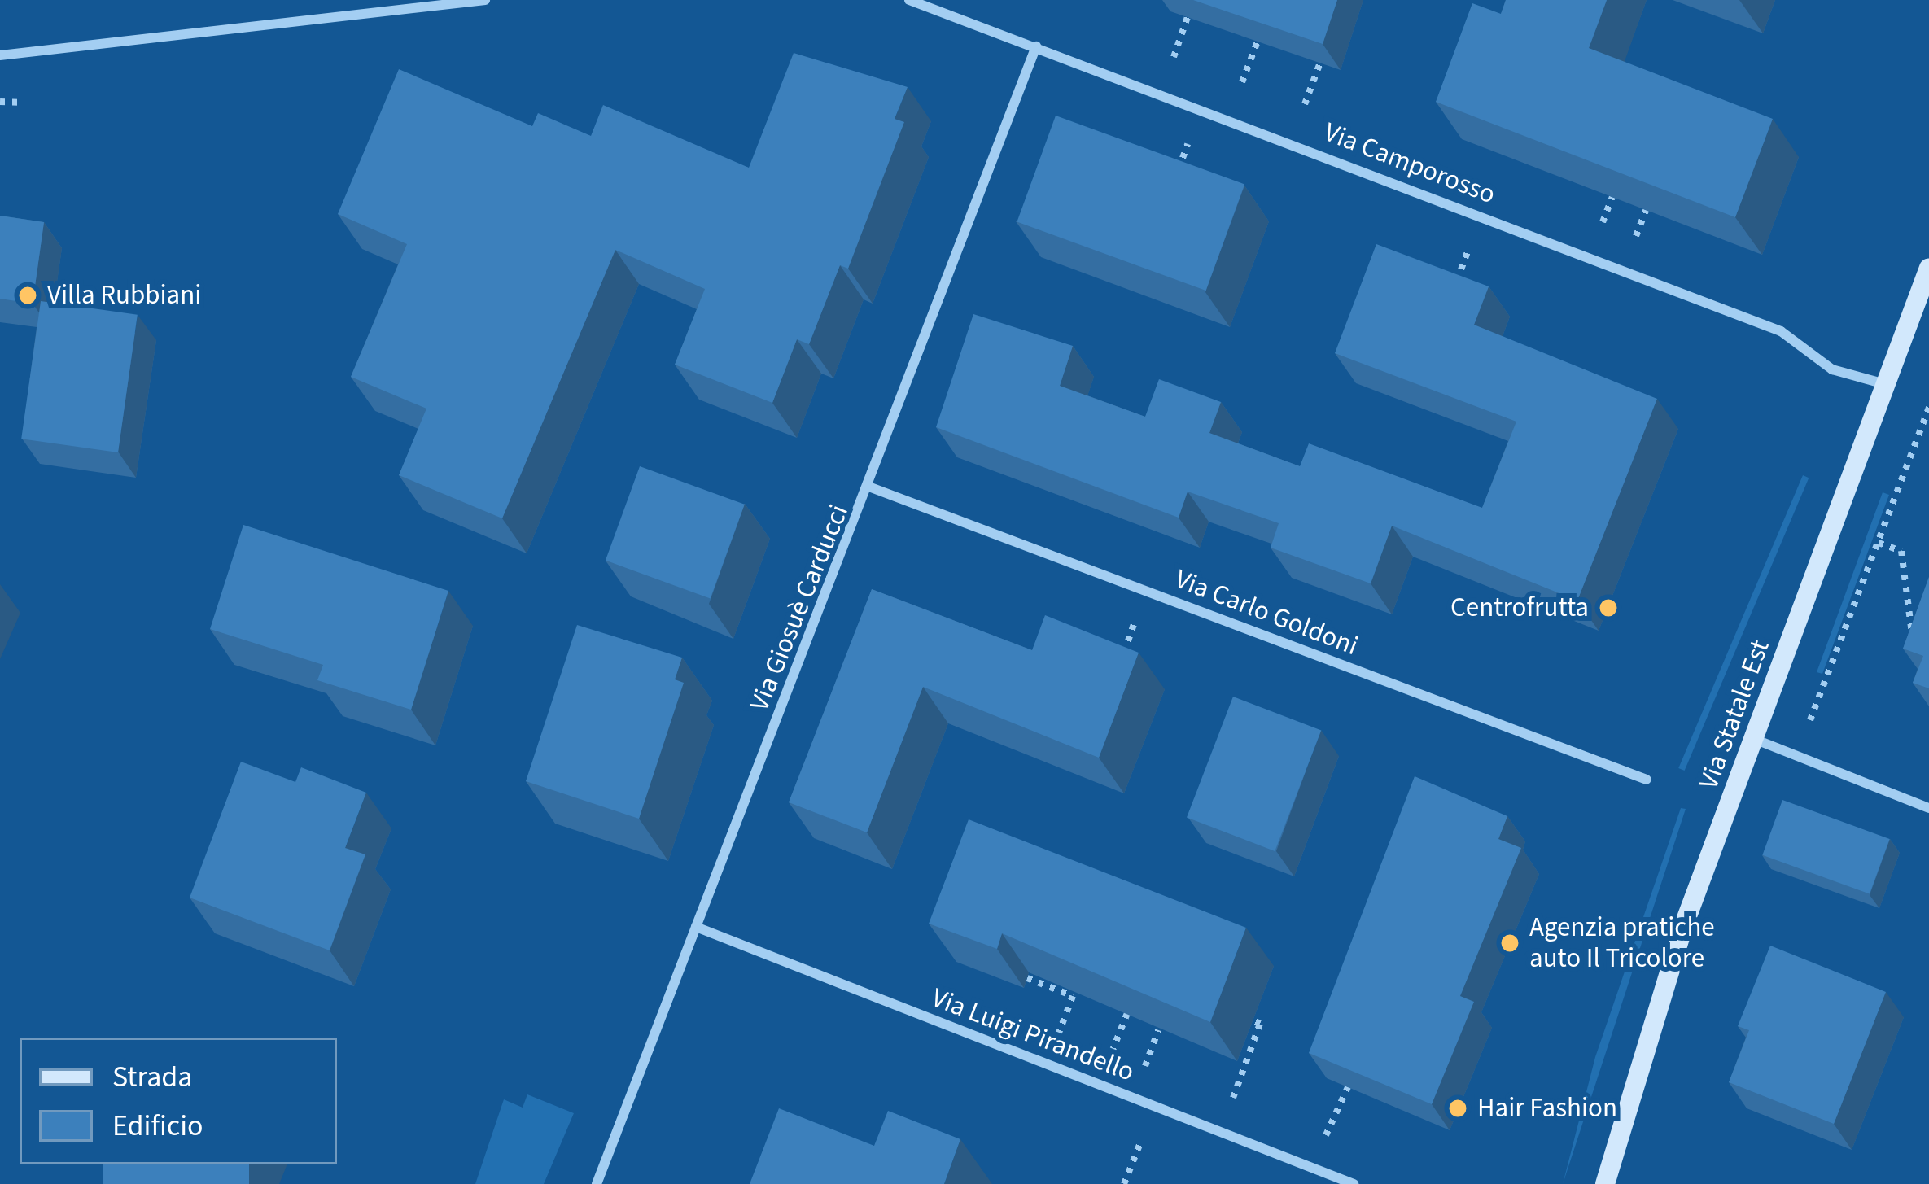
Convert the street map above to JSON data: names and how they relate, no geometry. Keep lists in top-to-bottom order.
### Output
{
  "streets": {
    "street": [
      "Via Camporosso",
      "Via Giosuè Carducci",
      "Via Carlo Goldoni",
      "Via Statale Est",
      "Via Luigi Pirandello"
    ]
  },
  "crossings": [
    ["Via Camporosso", "Via Giosuè Carducci"],
    ["Via Camporosso", "Via Statale Est"],
    ["Via Giosuè Carducci", "Via Carlo Goldoni"],
    ["Via Giosuè Carducci", "Via Luigi Pirandello"]
  ],
  "places": [
    "Villa Rubbiani",
    "Centrofrutta",
    "Agenzia pratiche auto Il Tricolore",
    "Hair Fashion"
  ],
  "legend": ["Strada", "Edificio"]
}
